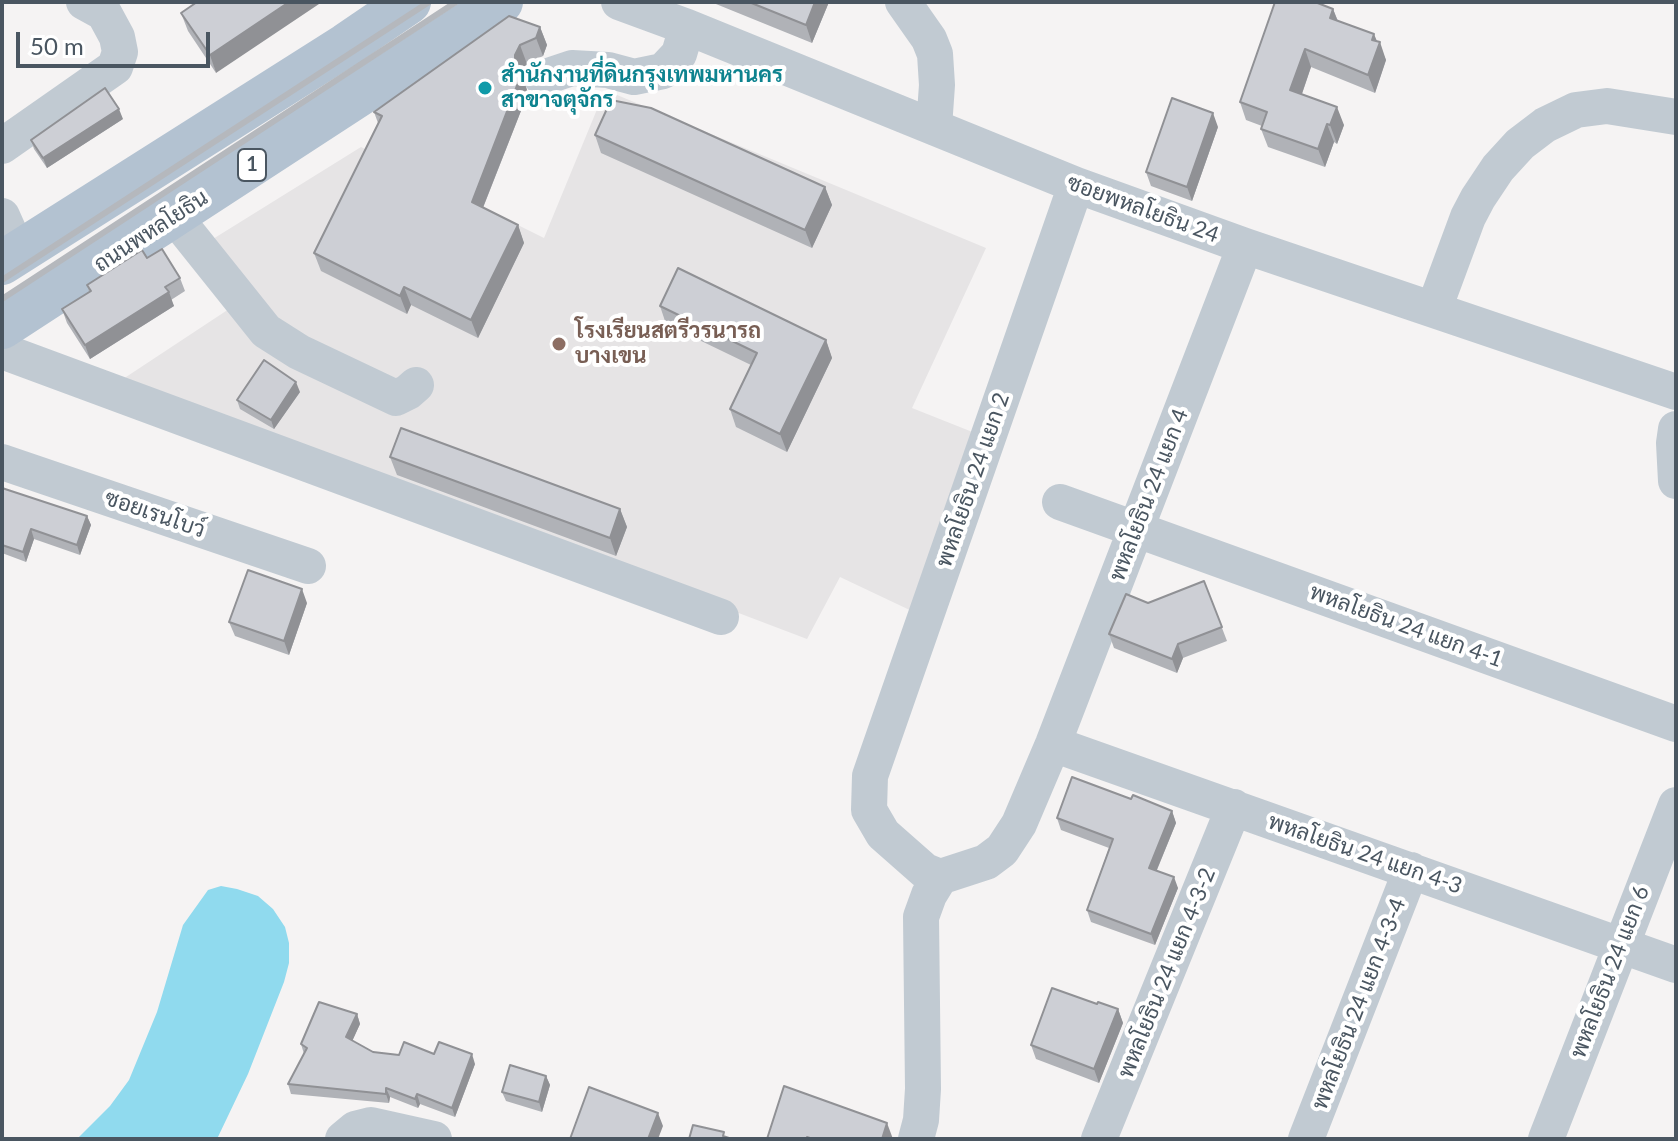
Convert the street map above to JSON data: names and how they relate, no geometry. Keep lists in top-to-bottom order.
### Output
{
  "streets": {
    "main road": ["1", "ถนนพหลโยธิน"],
    "street": [
      "ซอยพหลโยธิน 24",
      "พหลโยธิน 24 แยก 2",
      "พหลโยธิน 24 แยก 4",
      "ซอยเรนโบว์",
      "พหลโยธิน 24 แยก 4-1",
      "พหลโยธิน 24 แยก 4-3",
      "พหลโยธิน 24 แยก 6",
      "พหลโยธิน 24 แยก 4-3-2",
      "พหลโยธิน 24 แยก 4-3-4"
    ]
  },
  "crossings": [
    ["ซอยพหลโยธิน 24", "พหลโยธิน 24 แยก 2"],
    ["ซอยพหลโยธิน 24", "พหลโยธิน 24 แยก 4"],
    ["พหลโยธิน 24 แยก 4", "พหลโยธิน 24 แยก 4-1"],
    ["พหลโยธิน 24 แยก 4", "พหลโยธิน 24 แยก 4-3"],
    ["พหลโยธิน 24 แยก 4-3", "พหลโยธิน 24 แยก 6"],
    ["พหลโยธิน 24 แยก 4-3", "พหลโยธิน 24 แยก 4-3-2"],
    ["พหลโยธิน 24 แยก 4-3", "พหลโยธิน 24 แยก 4-3-4"]
  ],
  "places": ["สำนักงานที่ดินกรุงเทพมหานคร สาขาจตุจักร", "โรงเรียนสตรีวรนารถ บางเขน"],
  "scale_bar": "50 m"
}
